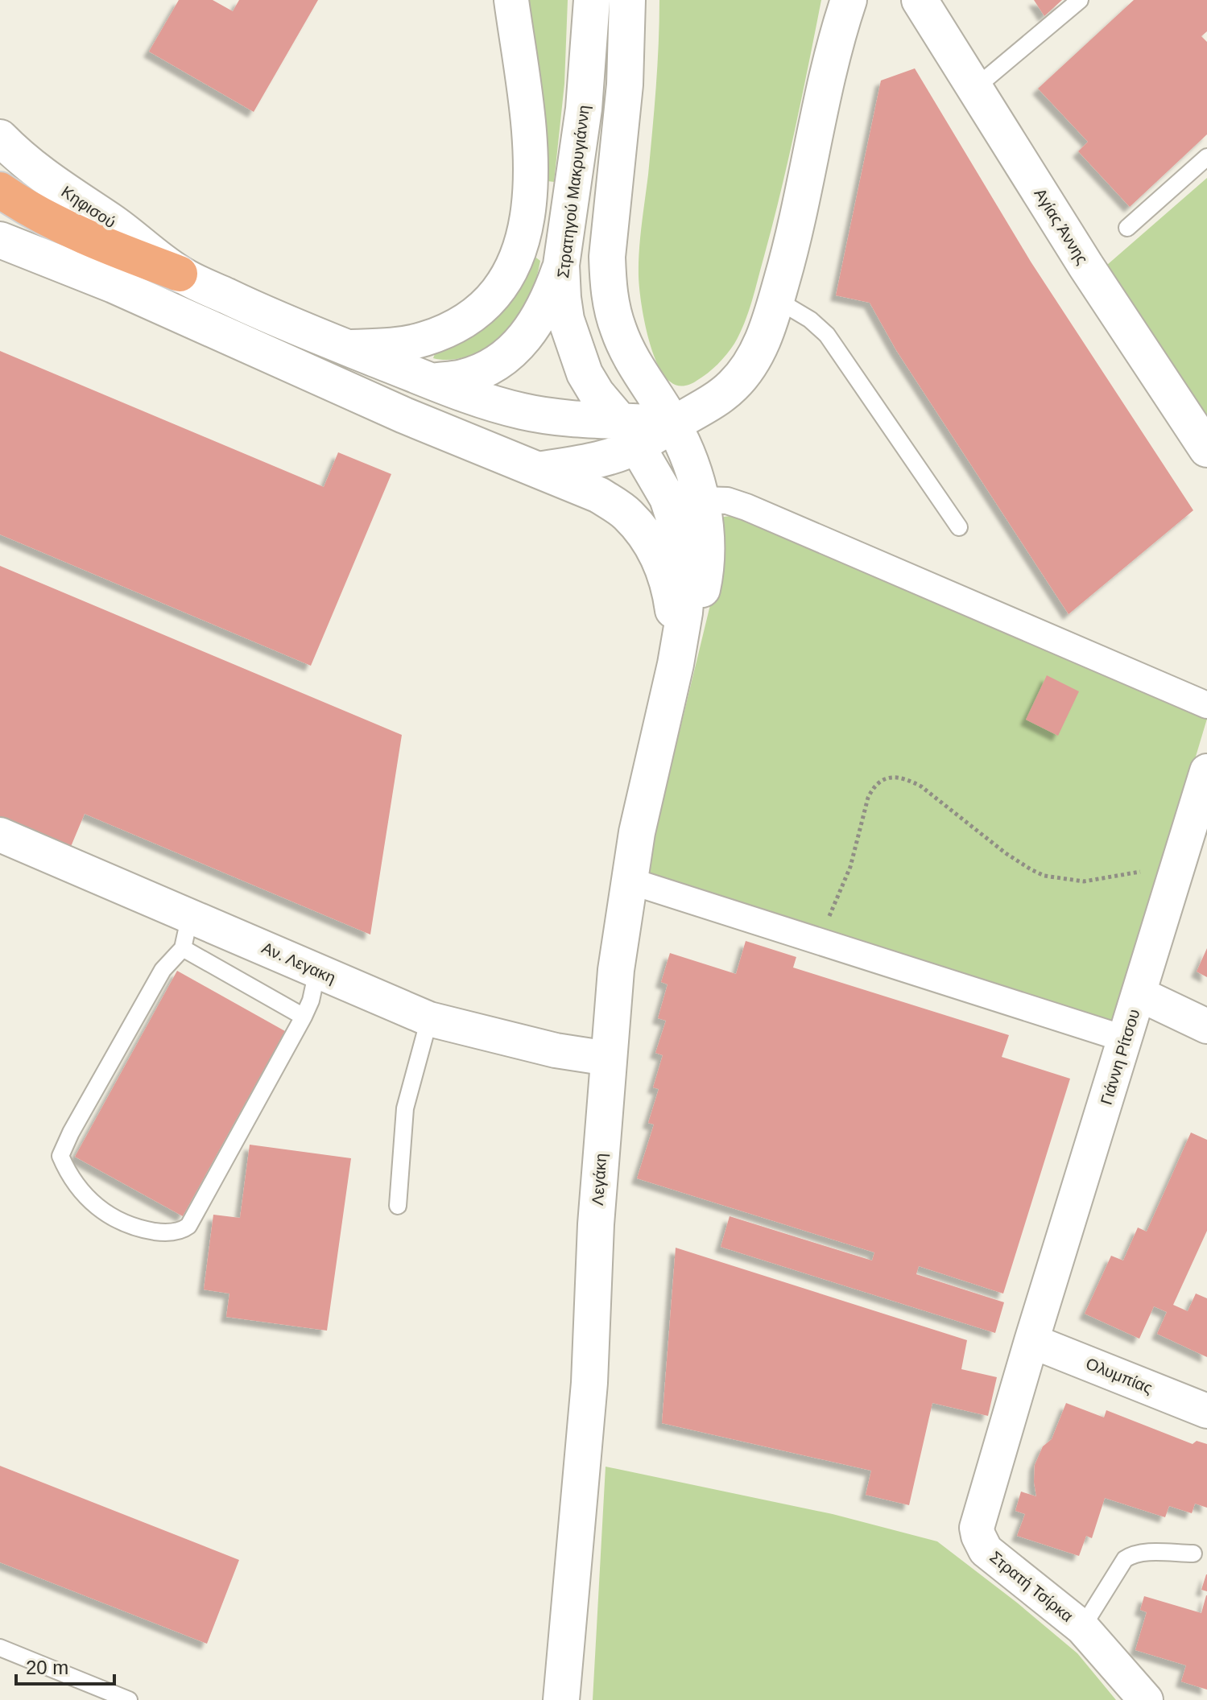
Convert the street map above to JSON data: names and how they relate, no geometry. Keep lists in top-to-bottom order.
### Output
{
  "streets": {
    "street": [
      "Στρατηγού Μακρυγιάννη",
      "Κηφισού",
      "Αγίας Άννης",
      "Αν. Λεγακη",
      "Γιάννη Ρίτσου",
      "Λεγάκη",
      "Ολυμπίας",
      "Στρατή Τσίρκα"
    ]
  },
  "crossings": [
    ["Στρατηγού Μακρυγιάννη", "Κηφισού"],
    ["Στρατηγού Μακρυγιάννη", "Λεγάκη"],
    ["Αν. Λεγακη", "Λεγάκη"],
    ["Γιάννη Ρίτσου", "Ολυμπίας"],
    ["Γιάννη Ρίτσου", "Στρατή Τσίρκα"],
    ["Ολυμπίας", "Στρατή Τσίρκα"]
  ],
  "scale_bar": "20 m"
}
